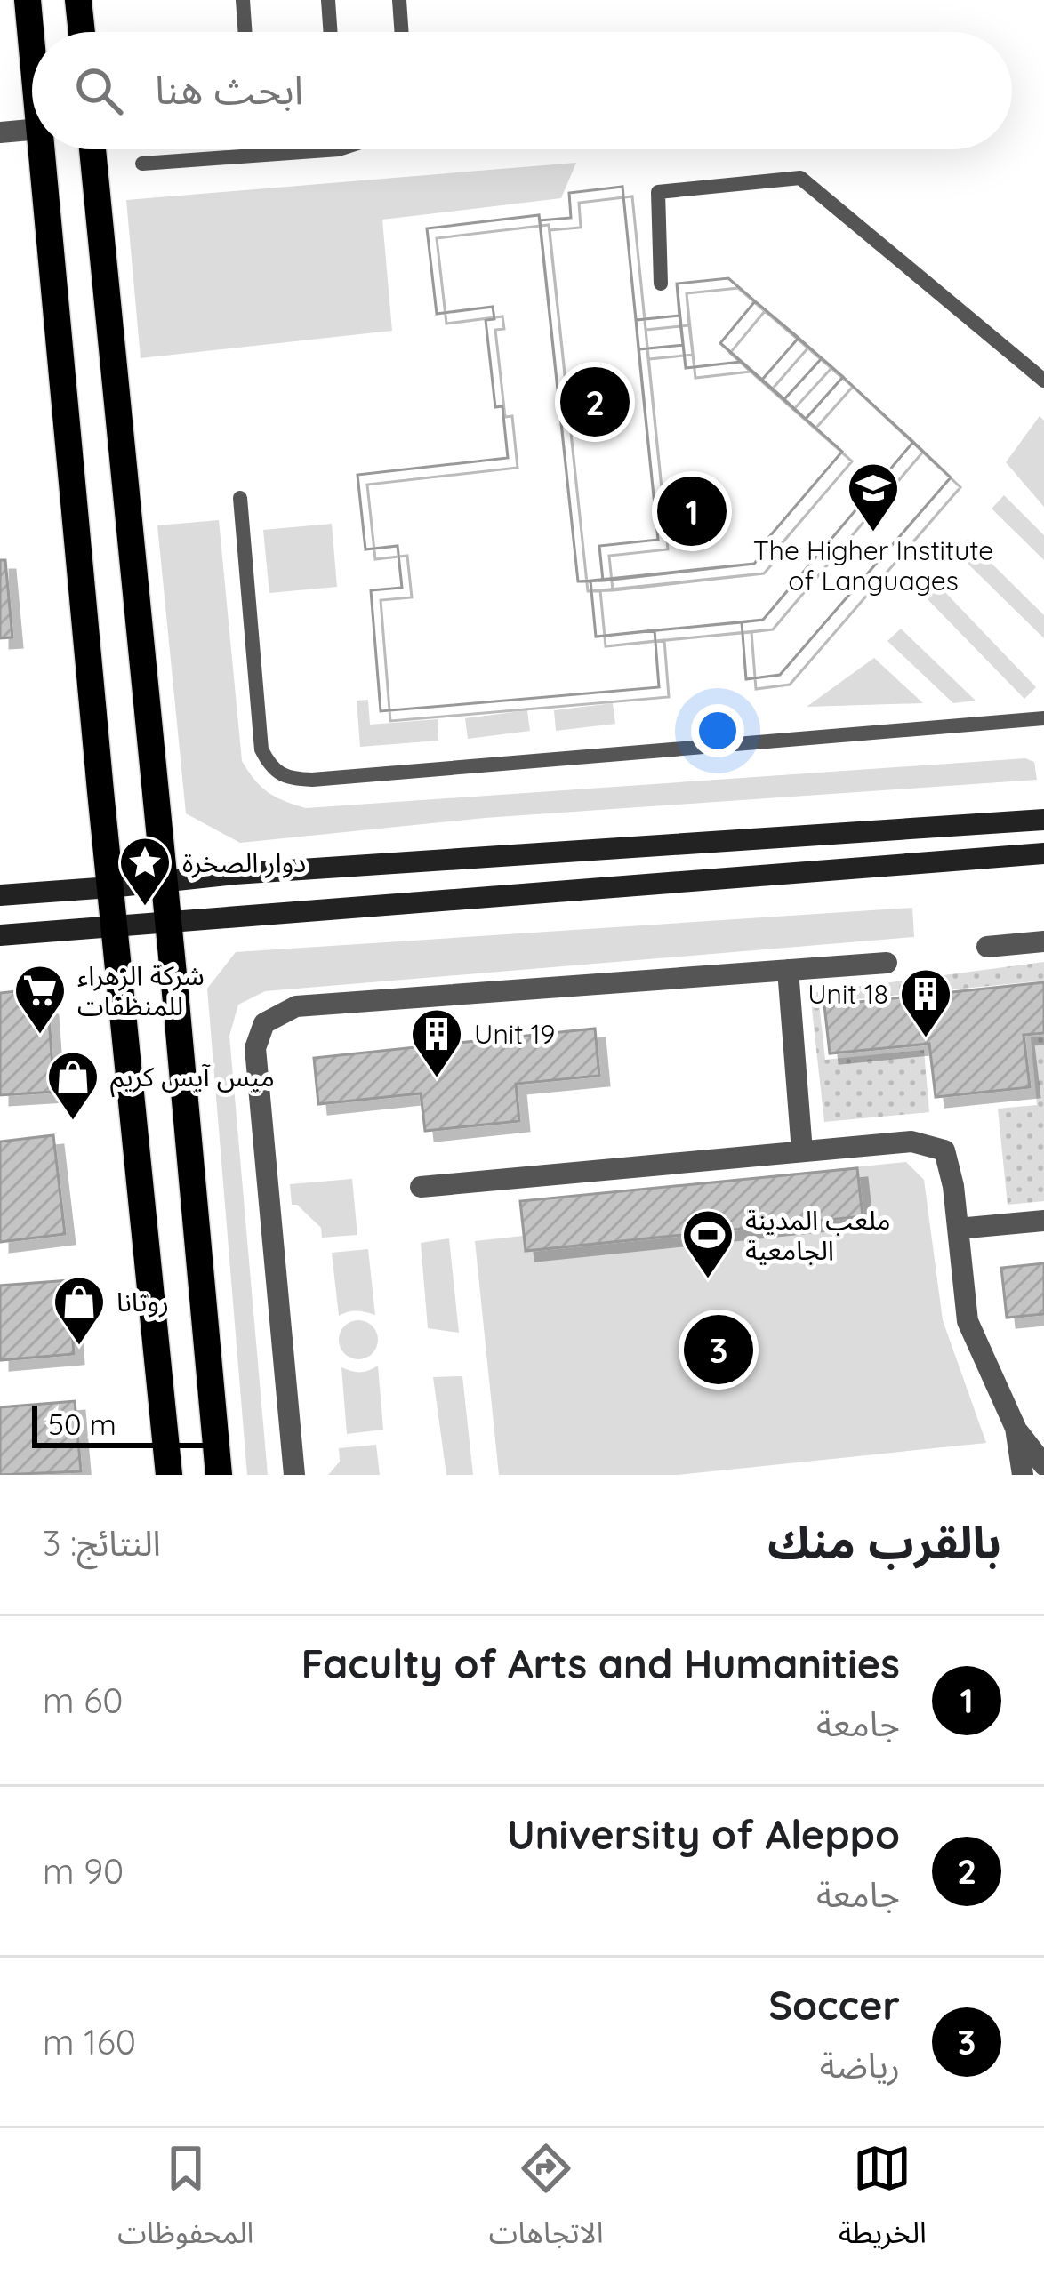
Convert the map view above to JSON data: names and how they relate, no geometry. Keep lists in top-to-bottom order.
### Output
{
  "places": {
    "school or university": ["The Higher Institute of Languages"],
    "place": ["دوار الصخرة"],
    "supermarket": ["شركة الزهراء للمنظفات"],
    "building": ["Unit 18", "Unit 19"],
    "shop": ["ميس آيس كريم", "روتانا"],
    "sports": ["ملعب المدينة الجامعية"]
  },
  "scale_bar": "50 m",
  "page": {
    "search": "ابحث هنا",
    "pins": ["2", "1", "3"],
    "scale": "50 m",
    "heading": ["بالقرب منك", "النتائج: 3"],
    "list": [
      {
        "mark": "1",
        "name": "Faculty of Arts and Humanities",
        "note": "جامعة",
        "value": "60 m"
      },
      {
        "mark": "2",
        "name": "University of Aleppo",
        "note": "جامعة",
        "value": "90 m"
      },
      {
        "mark": "3",
        "name": "Soccer",
        "note": "رياضة",
        "value": "160 m"
      }
    ],
    "nav": ["الخريطة", "الاتجاهات", "المحفوظات"]
  }
}
